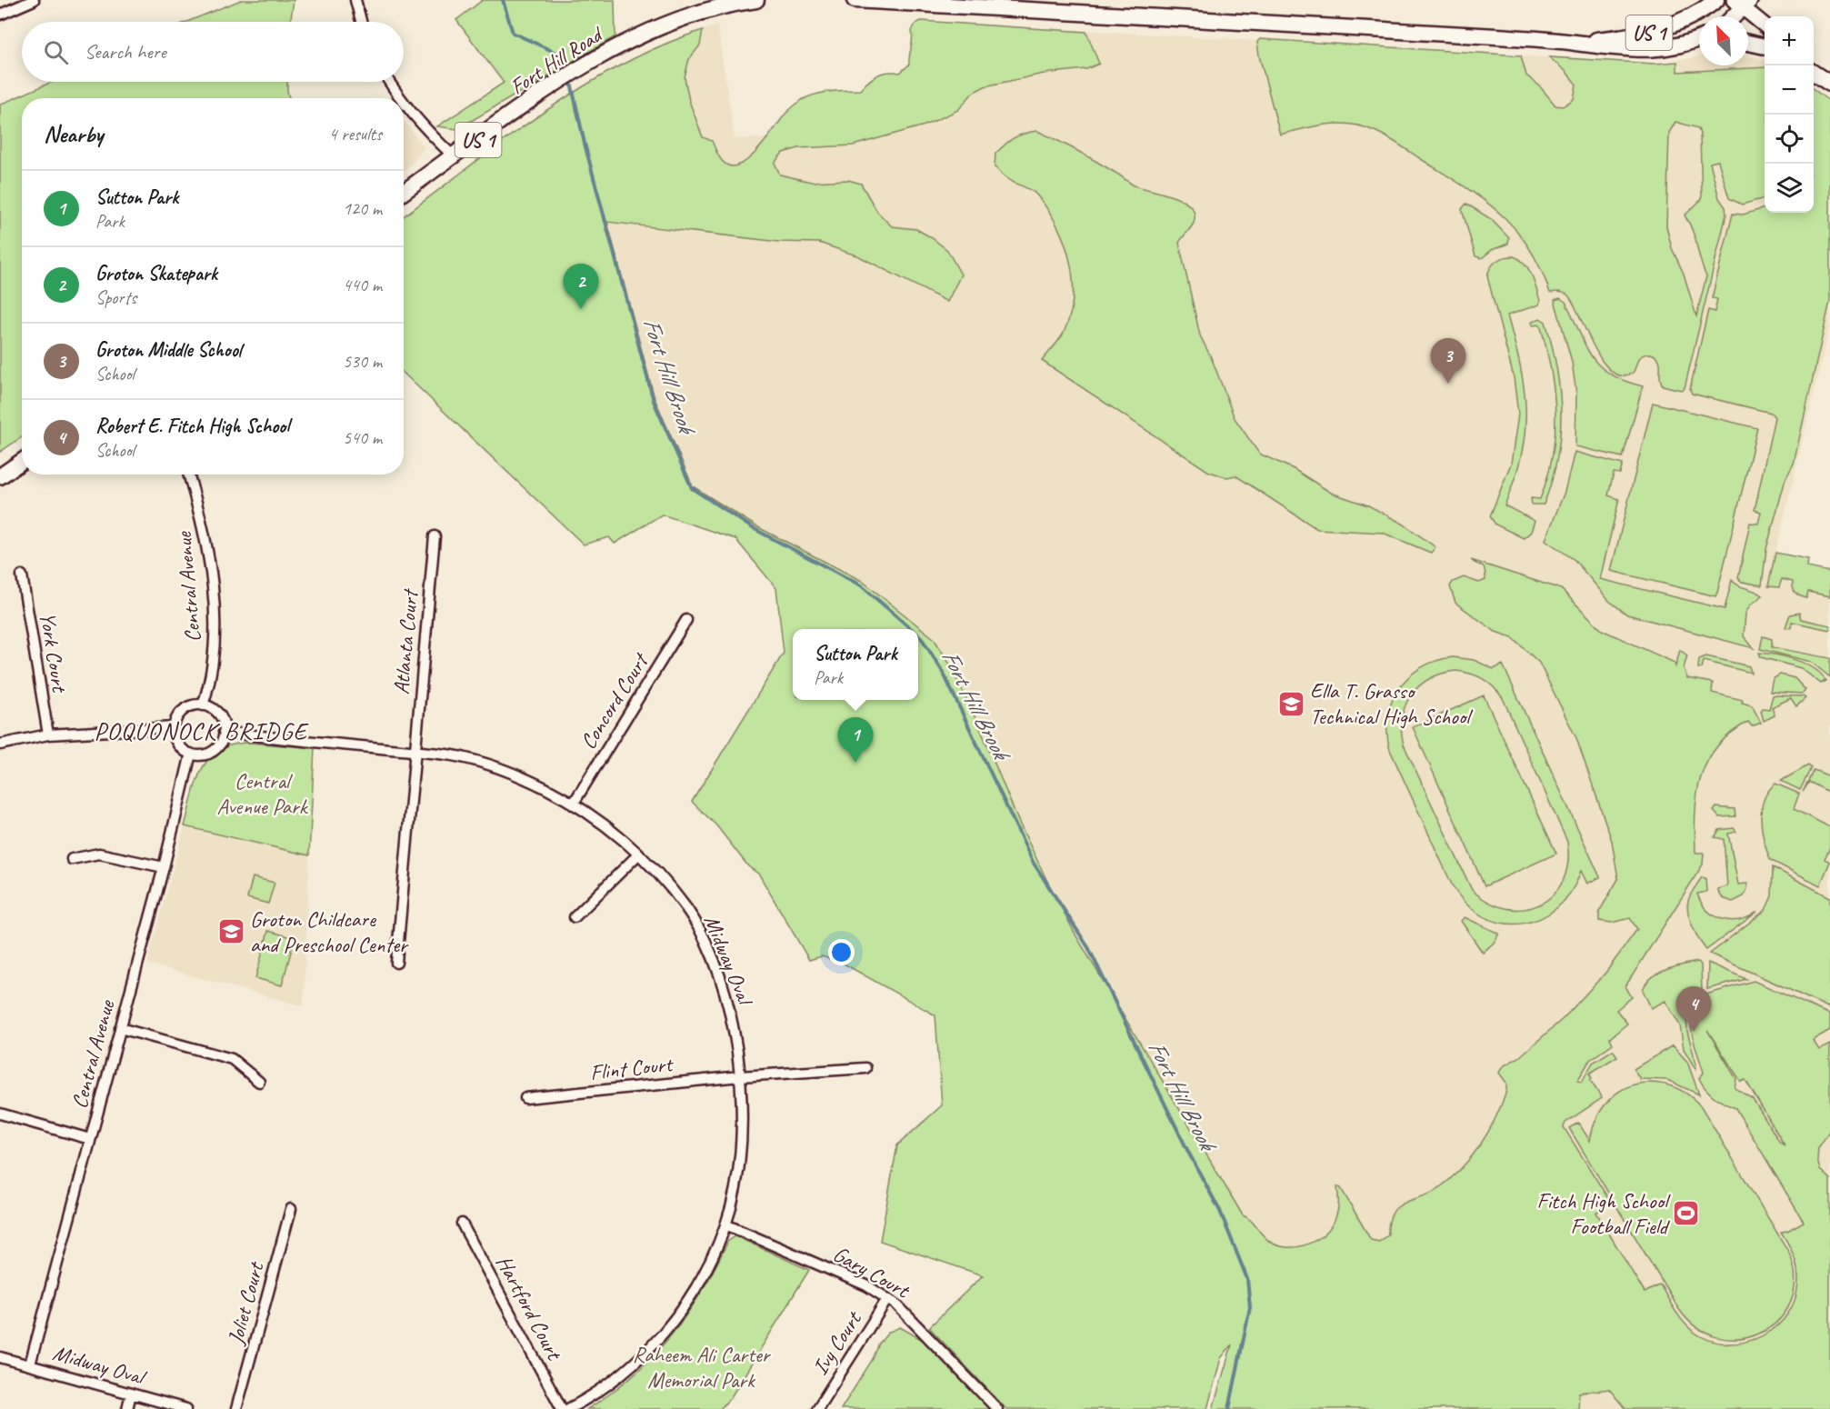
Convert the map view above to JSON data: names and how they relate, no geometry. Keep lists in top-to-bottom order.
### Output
{
  "streets": {
    "main road": ["US 1", "Fort Hill Road"],
    "street": [
      "Central Avenue",
      "Atlanta Court",
      "York Court",
      "Concord Court",
      "Midway Oval",
      "Flint Court",
      "Gary Court",
      "Joliet Court",
      "Hartford Court",
      "Ivy Court"
    ]
  },
  "crossings": [
    ["Central Avenue", "Midway Oval"],
    ["Atlanta Court", "Midway Oval"],
    ["Concord Court", "Midway Oval"],
    ["Midway Oval", "Flint Court"],
    ["Midway Oval", "Gary Court"],
    ["Gary Court", "Ivy Court"]
  ],
  "districts": ["POQUONOCK BRIDGE"],
  "water": ["Fort Hill Brook"],
  "parks": ["Central Avenue Park", "Raheem Ali Carter Memorial Park"],
  "places": {
    "school or university": ["Ella T. Grasso Technical High School", "Groton Childcare and Preschool Center"],
    "sports": ["Fitch High School Football Field"]
  },
  "north": "top left",
  "page": {
    "map_buttons": ["+", "−"],
    "search": "Search here",
    "heading": ["Nearby", "4 results"],
    "list": [
      {
        "mark": "1",
        "name": "Sutton Park",
        "note": "Park",
        "value": "120 m"
      },
      {
        "mark": "2",
        "name": "Groton Skatepark",
        "note": "Sports",
        "value": "440 m"
      },
      {
        "mark": "3",
        "name": "Groton Middle School",
        "note": "School",
        "value": "530 m"
      },
      {
        "mark": "4",
        "name": "Robert E. Fitch High School",
        "note": "School",
        "value": "540 m"
      }
    ],
    "pins": [
      "2",
      "3",
      "1",
      "4"
    ],
    "popup": ["Sutton Park", "Park"]
  }
}
